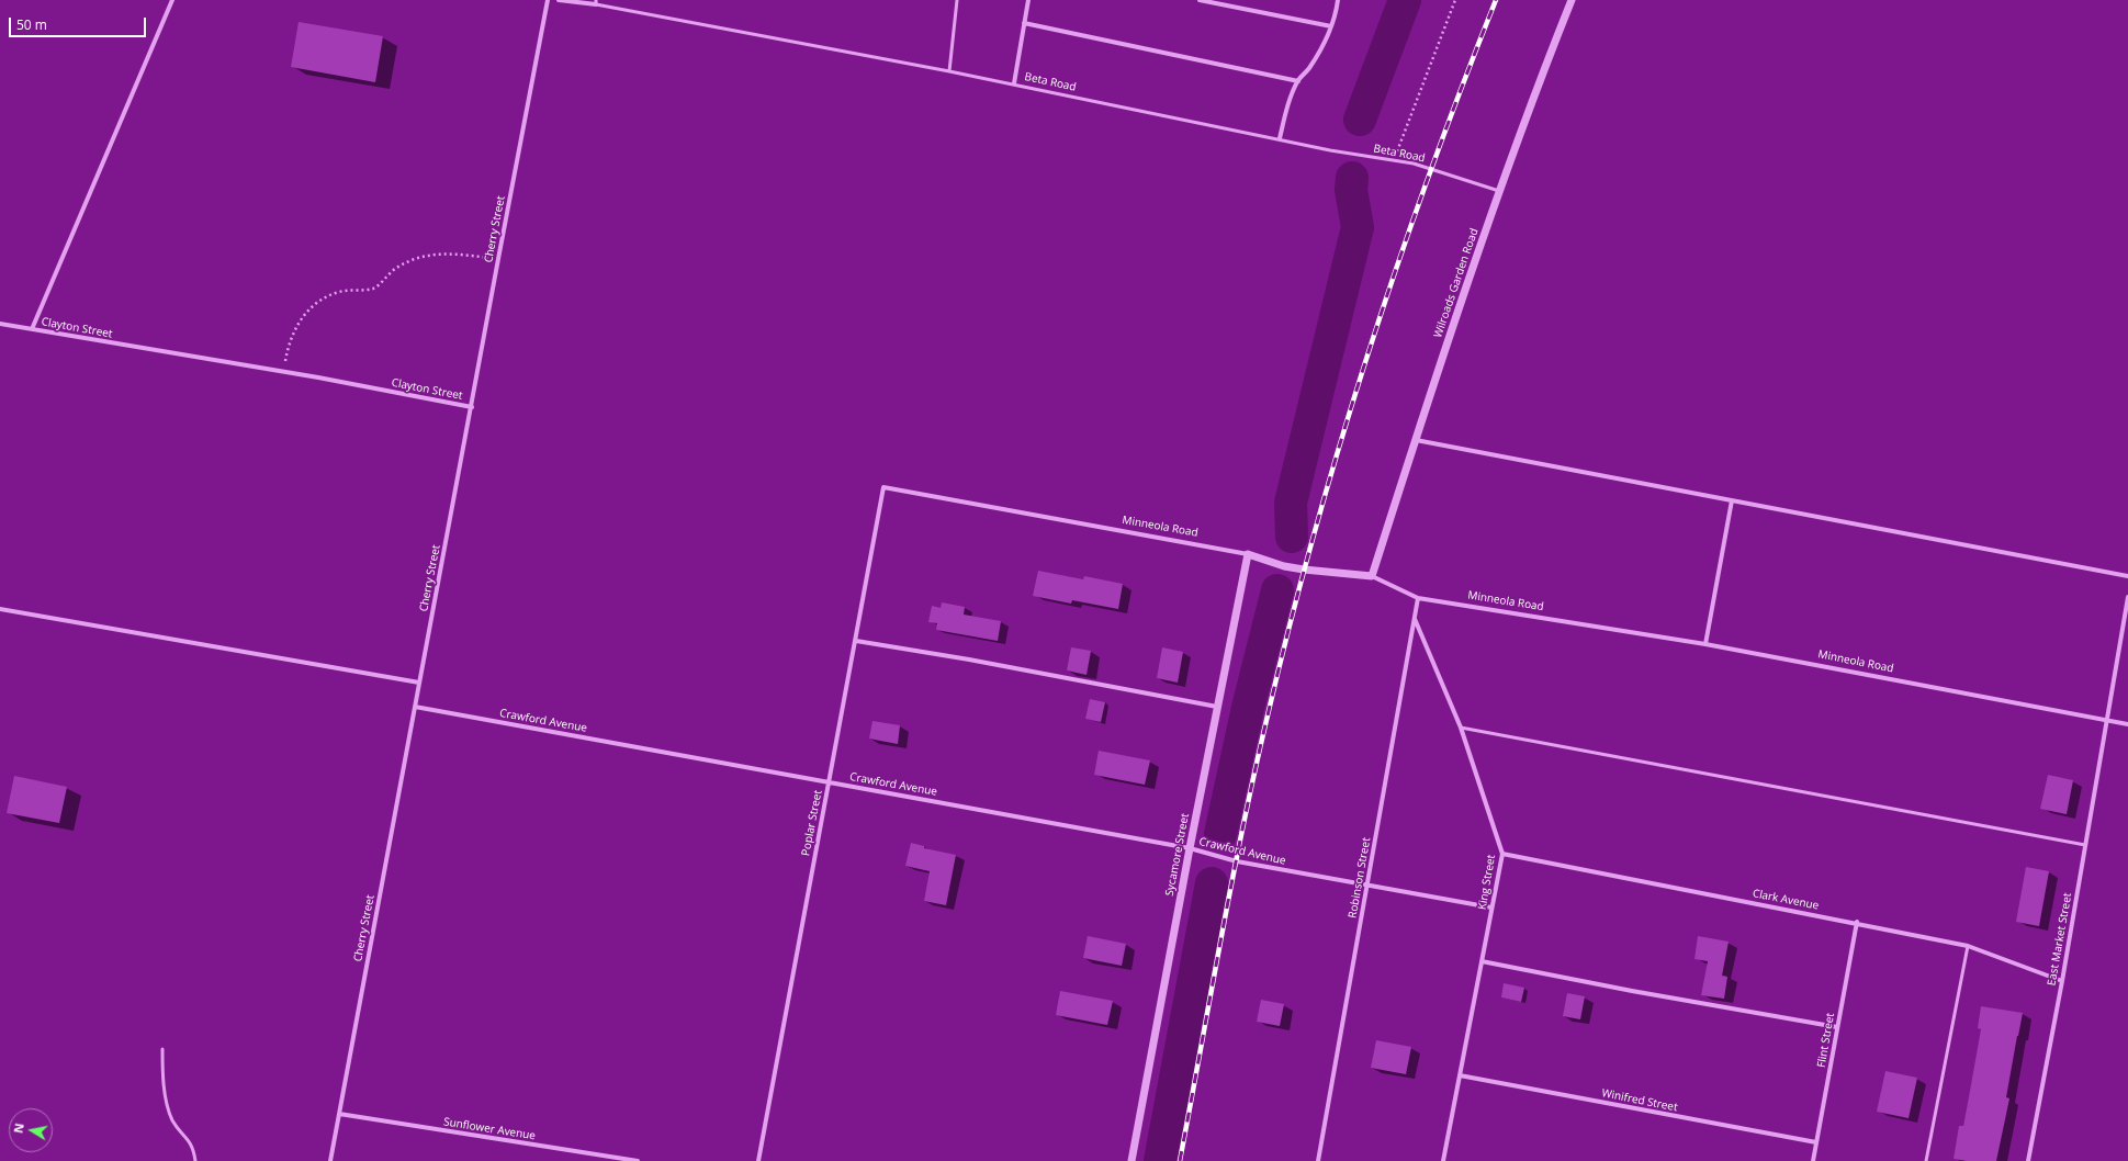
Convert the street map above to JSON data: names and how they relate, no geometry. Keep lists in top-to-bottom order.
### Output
{
  "streets": {
    "street": [
      "Cherry Street",
      "Wilroads Garden Road",
      "Clayton Street",
      "Minneola Road",
      "Crawford Avenue",
      "Poplar Street",
      "Sycamore Street",
      "Robinson Street",
      "King Street",
      "Clark Avenue",
      "East Market Street",
      "Flint Street",
      "Winifred Street",
      "Sunflower Avenue"
    ],
    "lane": ["Beta Road"]
  },
  "crossings": [
    ["Beta Road", "Wilroads Garden Road"],
    ["Cherry Street", "Clayton Street"],
    ["Cherry Street", "Crawford Avenue"],
    ["Cherry Street", "Sunflower Avenue"],
    ["Wilroads Garden Road", "Minneola Road"],
    ["Minneola Road", "Poplar Street"],
    ["Minneola Road", "Sycamore Street"],
    ["Minneola Road", "Robinson Street"],
    ["Minneola Road", "East Market Street"],
    ["Crawford Avenue", "Poplar Street"],
    ["Crawford Avenue", "Sycamore Street"],
    ["Crawford Avenue", "Robinson Street"],
    ["Crawford Avenue", "King Street"],
    ["Robinson Street", "King Street"],
    ["King Street", "Clark Avenue"],
    ["King Street", "Winifred Street"],
    ["Clark Avenue", "East Market Street"],
    ["Clark Avenue", "Flint Street"],
    ["Flint Street", "Winifred Street"]
  ],
  "scale_bar": "50 m",
  "north": "left"
}
